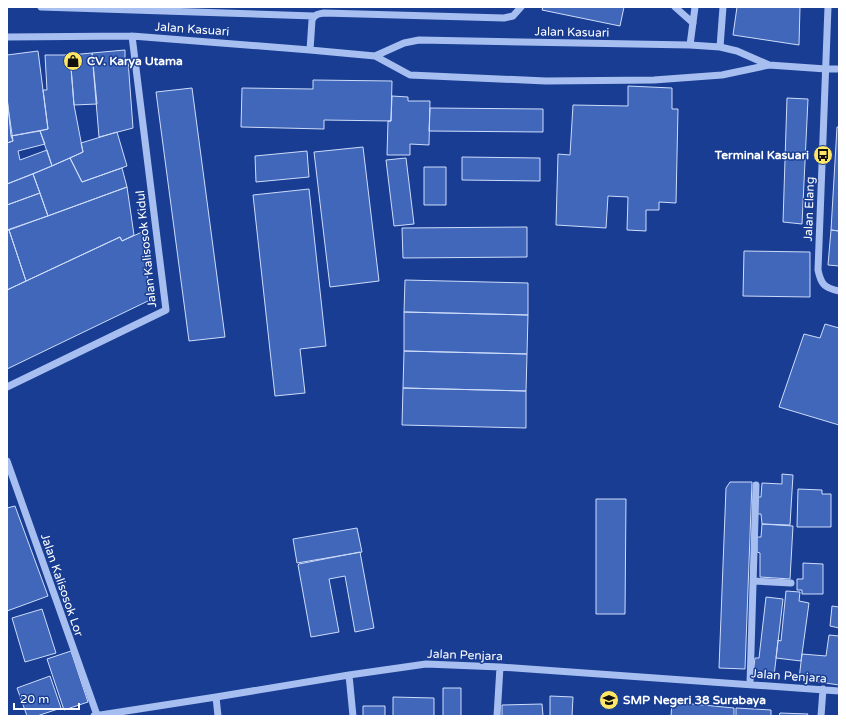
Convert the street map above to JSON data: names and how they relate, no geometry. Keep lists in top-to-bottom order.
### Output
{
  "streets": {
    "street": [
      "Jalan Kasuari",
      "Jalan Elang",
      "Jalan Kalisosok Kidul",
      "Jalan Kalisosok Lor",
      "Jalan Penjara"
    ]
  },
  "crossings": [
    ["Jalan Kasuari", "Jalan Elang"],
    ["Jalan Kasuari", "Jalan Kalisosok Kidul"],
    ["Jalan Kalisosok Lor", "Jalan Penjara"]
  ],
  "places": {
    "shop": ["CV. Karya Utama"],
    "bus stop": ["Terminal Kasuari"],
    "school or university": ["SMP Negeri 38 Surabaya"]
  },
  "scale_bar": "20 m"
}
